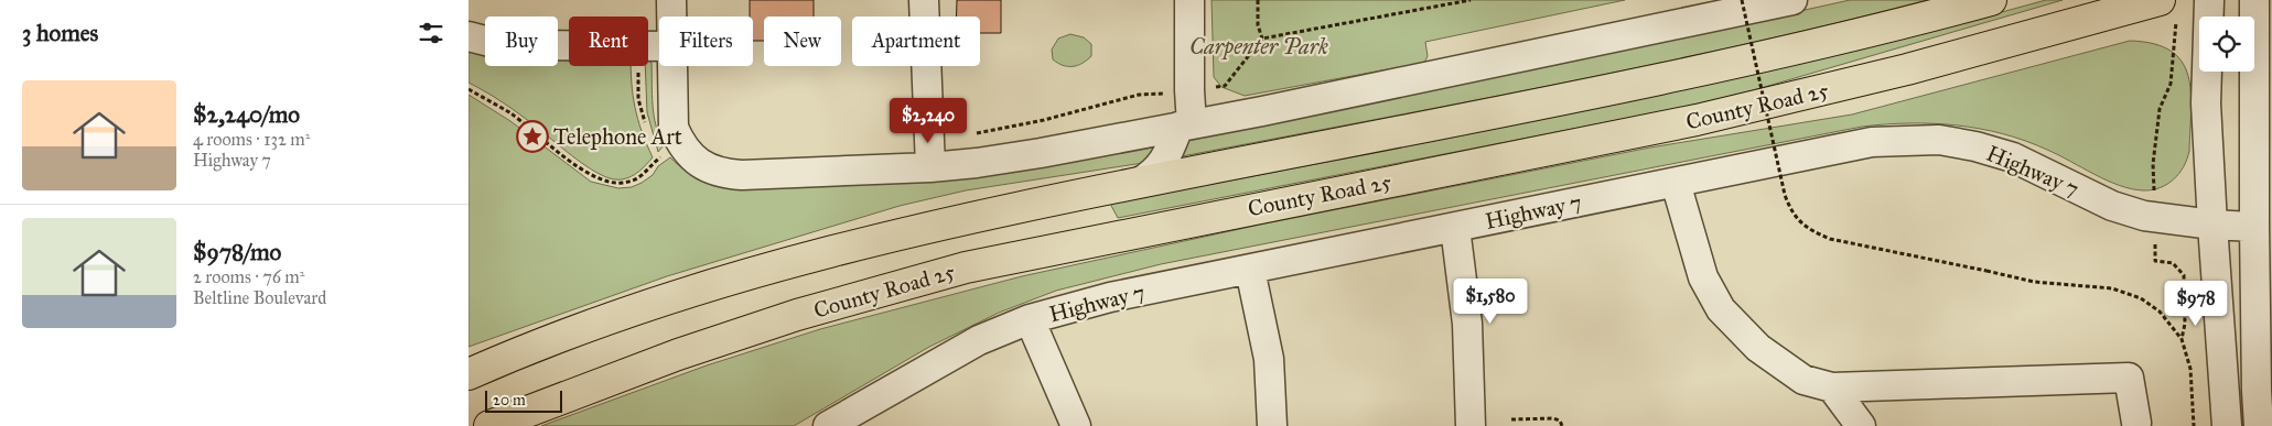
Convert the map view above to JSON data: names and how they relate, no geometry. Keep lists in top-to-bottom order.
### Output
{
  "streets": {
    "main road": ["County Road 25"],
    "street": ["Highway 7"]
  },
  "parks": ["Carpenter Park"],
  "places": {
    "place": ["Telephone Art"]
  },
  "scale_bar": "20 m",
  "page": {
    "heading": "3 homes",
    "chip": [
      "Buy",
      "Rent",
      "Filters",
      "New",
      "Apartment"
    ],
    "list": [
      {
        "name": "$2,240/mo",
        "note": "4 rooms · 132 m² · Highway 7"
      },
      {
        "name": "$978/mo",
        "note": "2 rooms · 76 m² · Beltline Boulevard"
      }
    ],
    "price": ["$2,240", "$1,580", "$978"],
    "scale": "20 m"
  }
}
